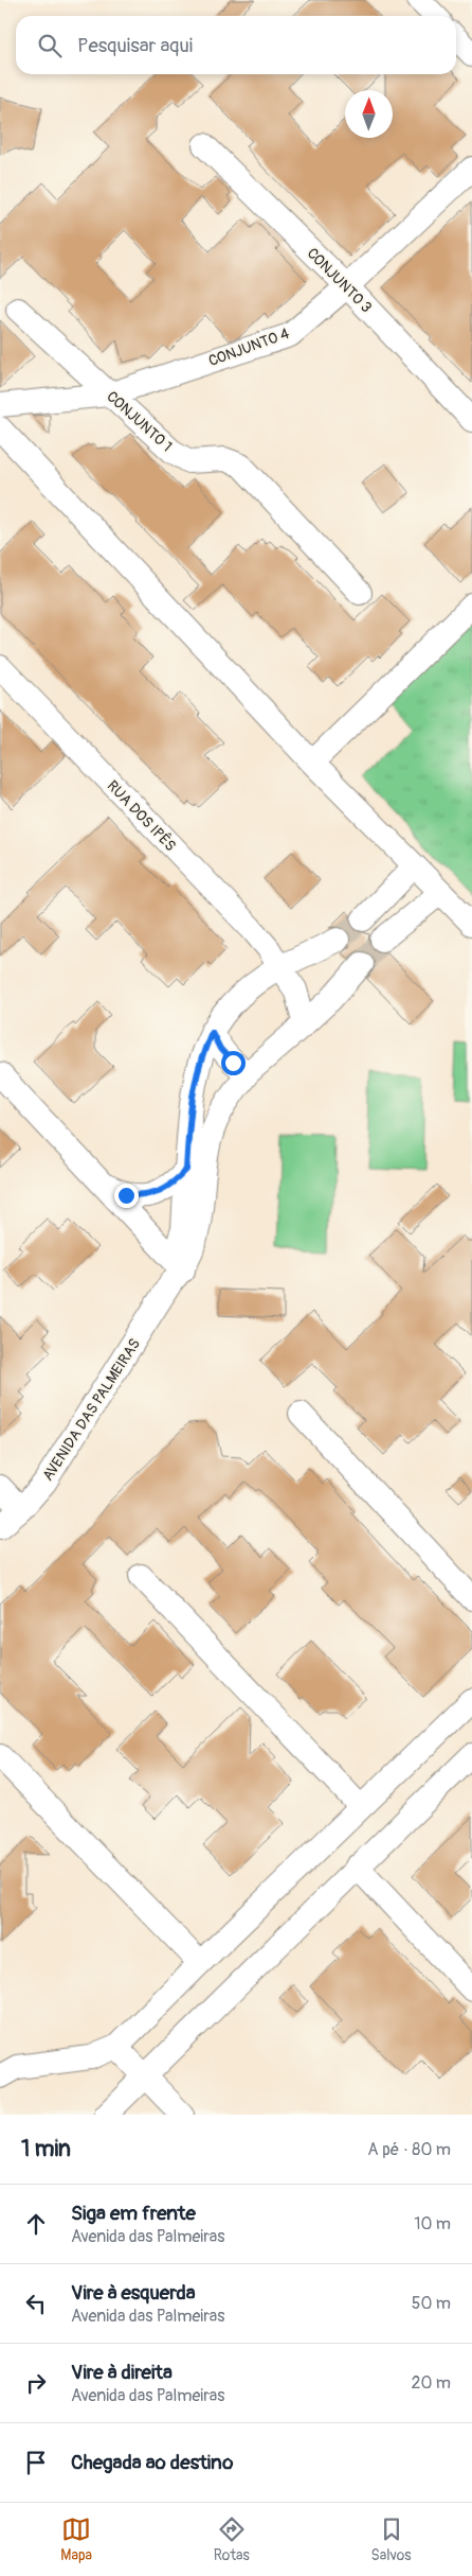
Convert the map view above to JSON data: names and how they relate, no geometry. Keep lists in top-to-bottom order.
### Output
{
  "streets": {
    "street": [
      "CONJUNTO 3",
      "CONJUNTO 4",
      "CONJUNTO 1",
      "RUA DOS IPÊS",
      "AVENIDA DAS PALMEIRAS"
    ]
  },
  "crossings": [
    ["CONJUNTO 3", "CONJUNTO 4"],
    ["CONJUNTO 4", "CONJUNTO 1"],
    ["RUA DOS IPÊS", "AVENIDA DAS PALMEIRAS"]
  ],
  "north": "top",
  "page": {
    "search": "Pesquisar aqui",
    "heading": ["1 min", "A pé · 80 m"],
    "list": [
      ["Siga em frente", "Avenida das Palmeiras", "10 m"],
      ["Vire à esquerda", "Avenida das Palmeiras", "50 m"],
      ["Vire à direita", "Avenida das Palmeiras", "20 m"],
      "Chegada ao destino"
    ],
    "nav": ["Mapa", "Rotas", "Salvos"]
  }
}
